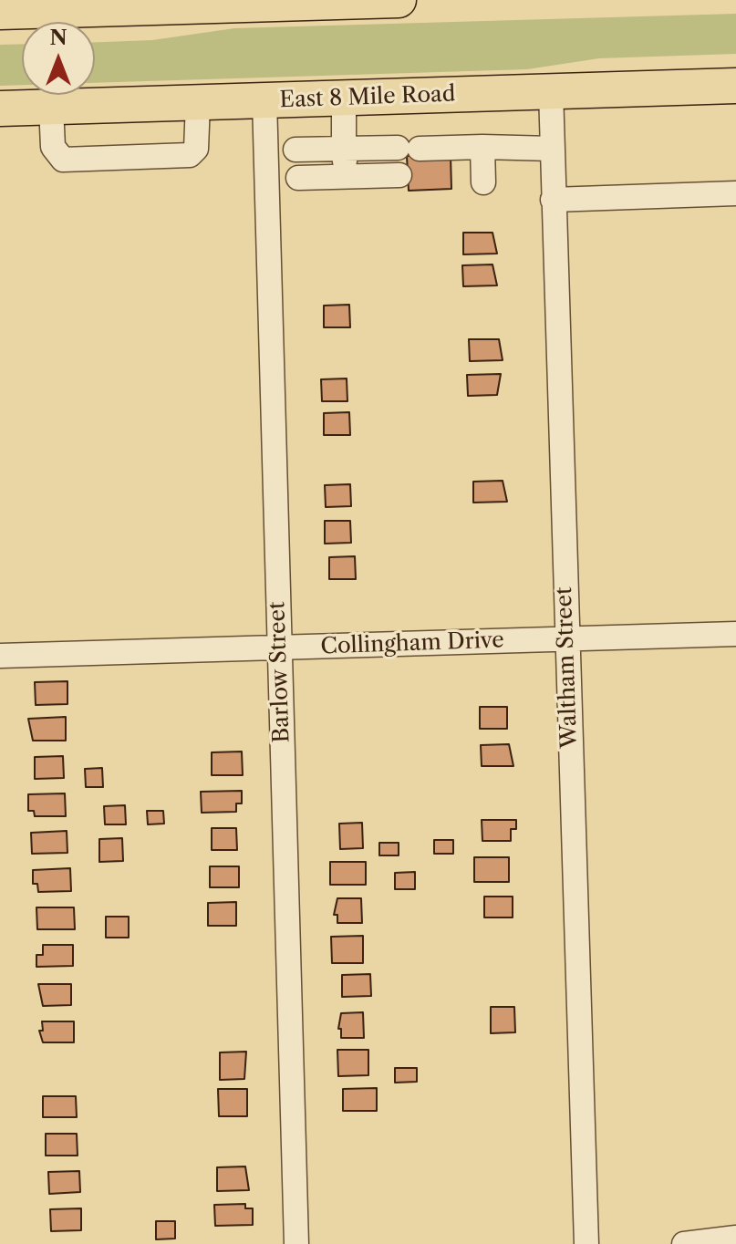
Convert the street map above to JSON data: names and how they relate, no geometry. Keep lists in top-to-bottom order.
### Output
{
  "streets": {
    "highway": ["East 8 Mile Road"],
    "street": ["Collingham Drive", "Waltham Street", "Barlow Street"]
  },
  "crossings": [
    ["East 8 Mile Road", "Waltham Street"],
    ["East 8 Mile Road", "Barlow Street"],
    ["Collingham Drive", "Waltham Street"],
    ["Collingham Drive", "Barlow Street"]
  ],
  "north": "top"
}
